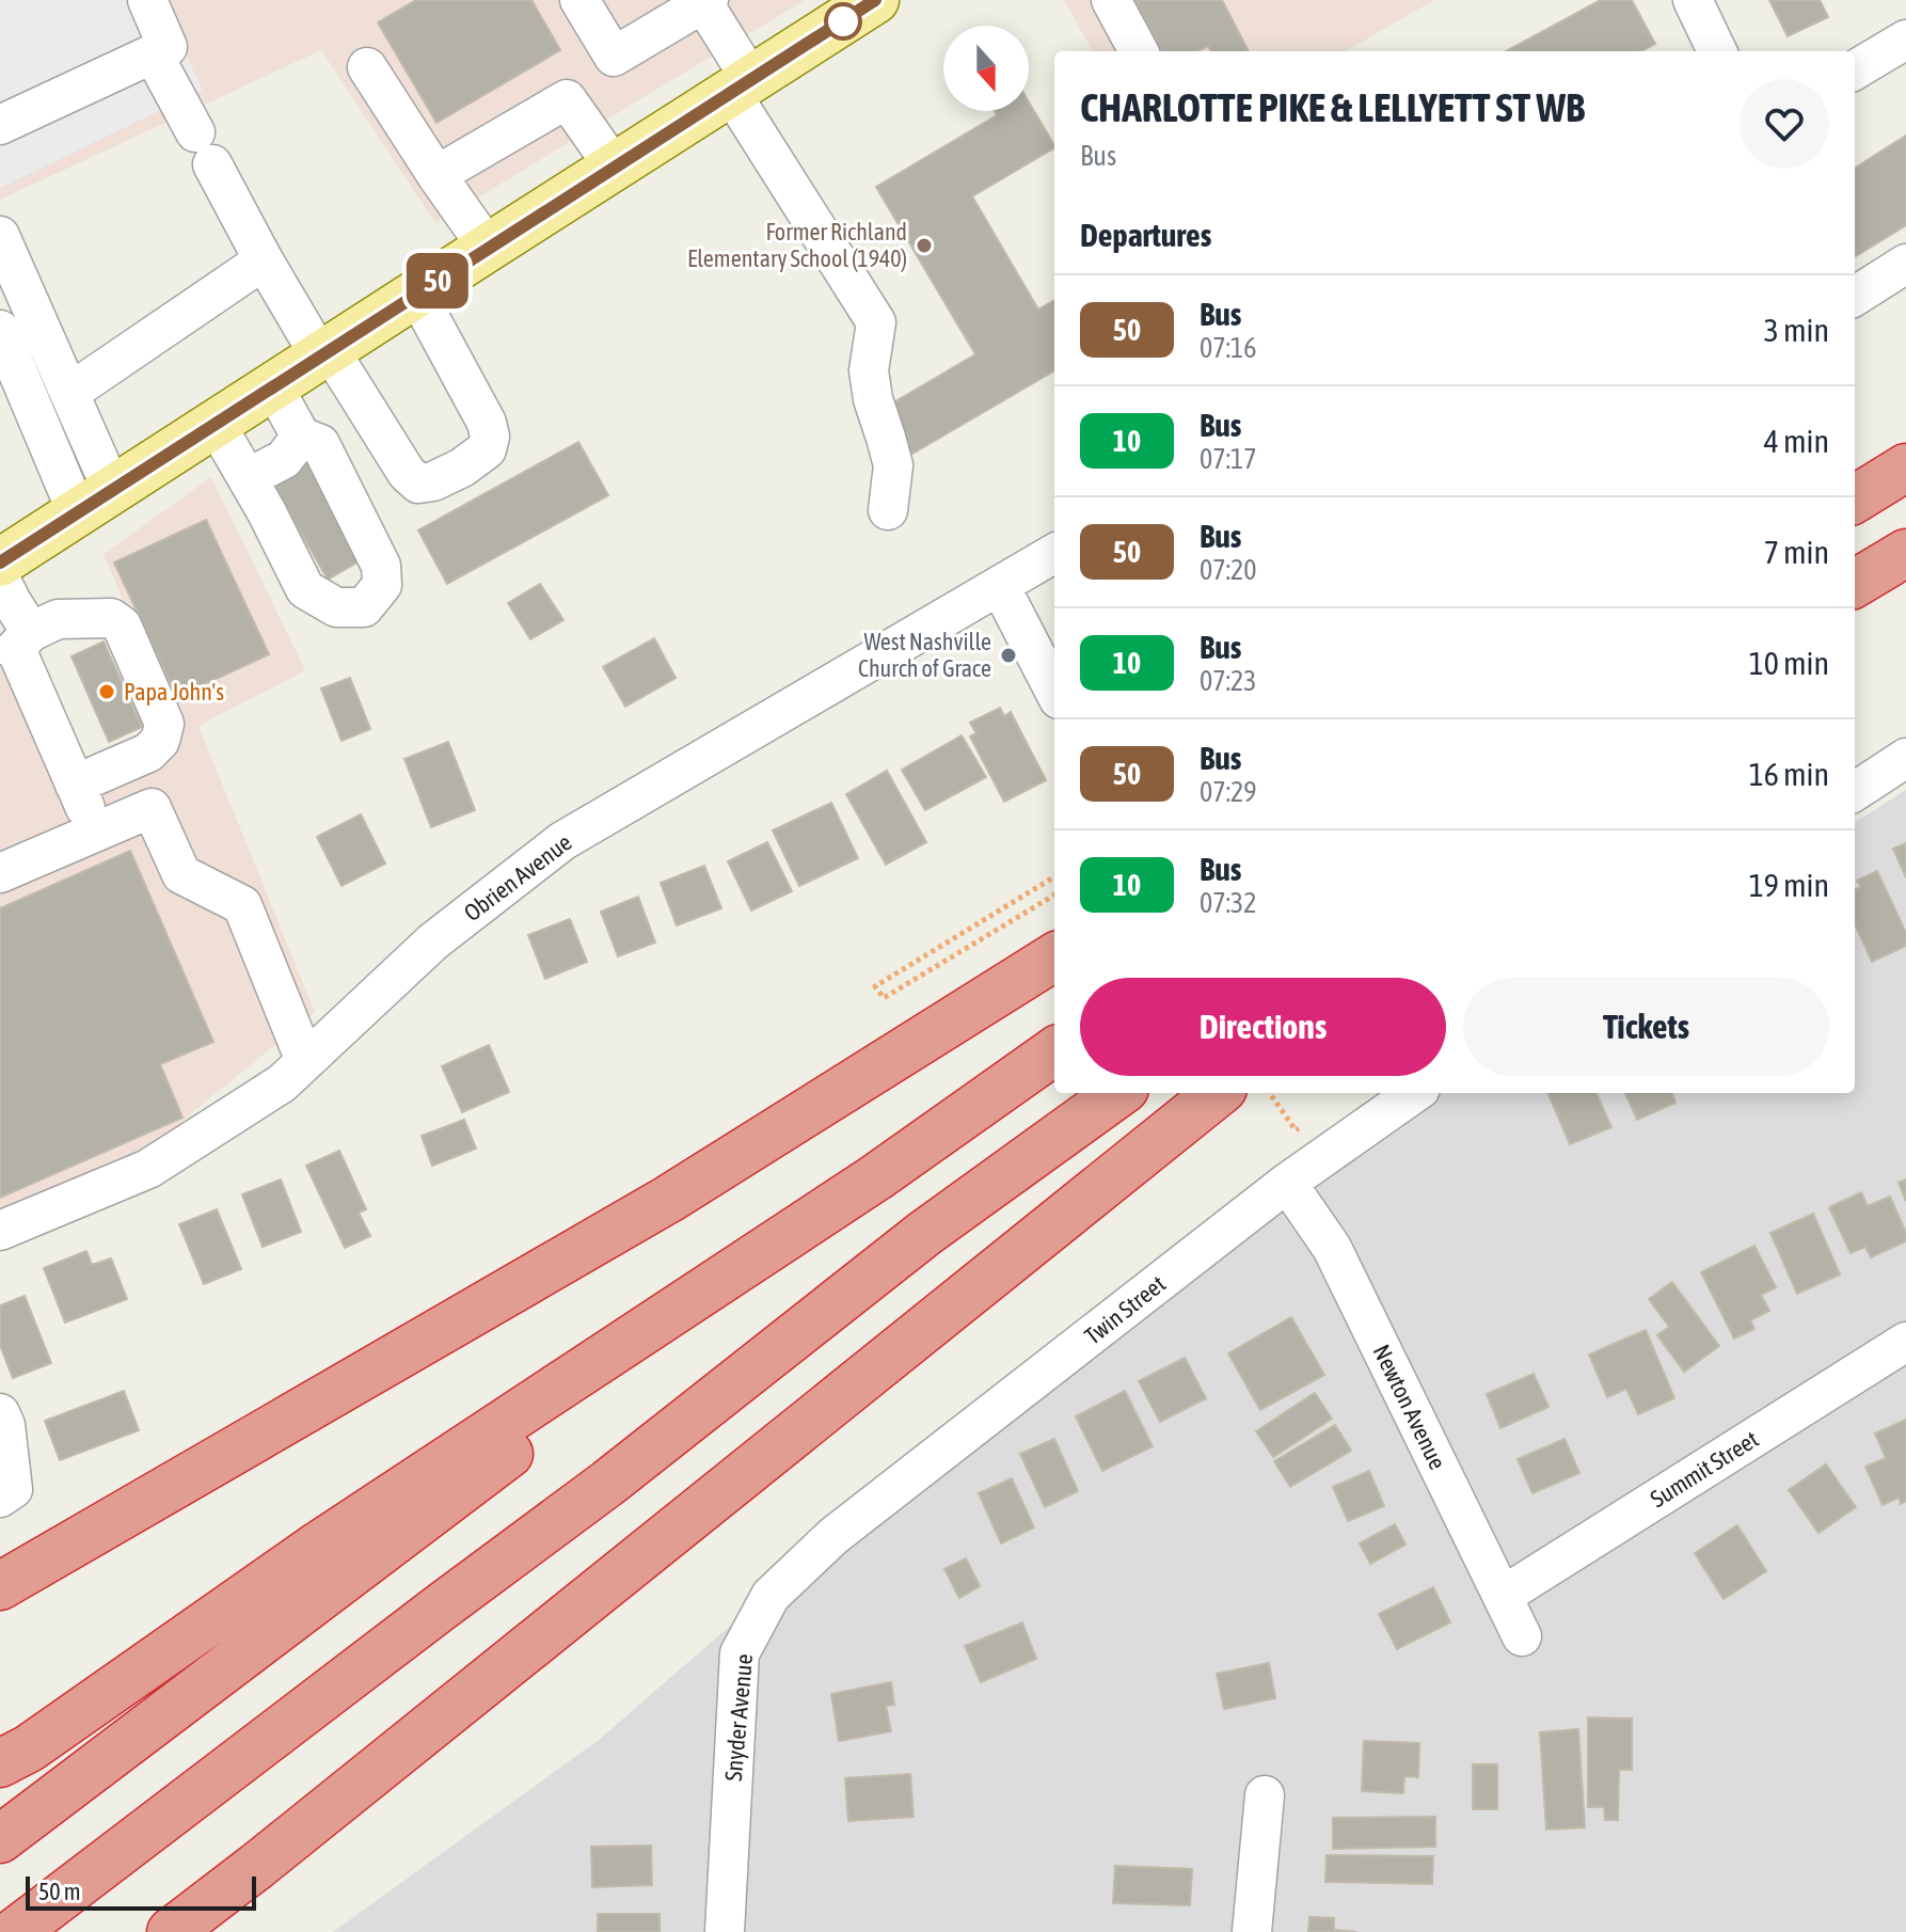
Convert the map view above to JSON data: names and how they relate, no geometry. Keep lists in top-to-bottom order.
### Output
{
  "streets": {
    "street": [
      "Obrien Avenue",
      "Twin Street",
      "Newton Avenue",
      "Summit Street",
      "Snyder Avenue"
    ]
  },
  "crossings": [
    ["Twin Street", "Newton Avenue"],
    ["Twin Street", "Snyder Avenue"],
    ["Newton Avenue", "Summit Street"]
  ],
  "places": ["Former Richland Elementary School (1940)", "West Nashville Church of Grace", "Papa John's"],
  "lines": ["bus line 50"],
  "scale_bar": "50 m",
  "north": "bottom",
  "page": {
    "on_map": "50",
    "heading": [
      ["CHARLOTTE PIKE & LELLYETT ST WB", "Bus"],
      "Departures"
    ],
    "list": [
      {
        "mark": "50",
        "name": "Bus",
        "note": "07:16",
        "value": "3 min"
      },
      {
        "mark": "10",
        "name": "Bus",
        "note": "07:17",
        "value": "4 min"
      },
      {
        "mark": "50",
        "name": "Bus",
        "note": "07:20",
        "value": "7 min"
      },
      {
        "mark": "10",
        "name": "Bus",
        "note": "07:23",
        "value": "10 min"
      },
      {
        "mark": "50",
        "name": "Bus",
        "note": "07:29",
        "value": "16 min"
      },
      {
        "mark": "10",
        "name": "Bus",
        "note": "07:32",
        "value": "19 min"
      }
    ],
    "buttons": ["Directions", "Tickets"],
    "scale": "50 m"
  }
}
